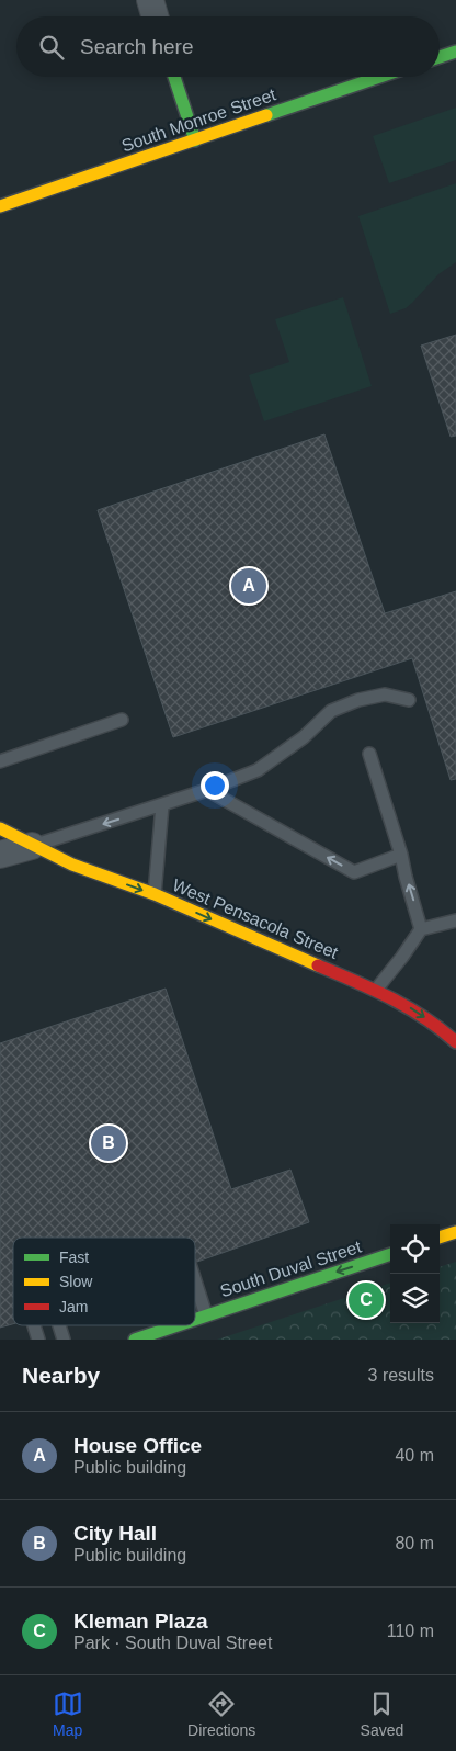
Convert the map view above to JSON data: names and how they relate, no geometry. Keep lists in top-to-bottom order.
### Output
{
  "streets": {
    "main road": ["South Monroe Street", "West Pensacola Street", "South Duval Street"]
  },
  "one_way": ["West Pensacola Street", "South Duval Street"],
  "legend": ["Fast", "Slow", "Jam"],
  "page": {
    "search": "Search here",
    "pins": ["A", "B", "C"],
    "heading": ["Nearby", "3 results"],
    "list": [
      {
        "mark": "A",
        "name": "House Office",
        "note": "Public building",
        "value": "40 m"
      },
      {
        "mark": "B",
        "name": "City Hall",
        "note": "Public building",
        "value": "80 m"
      },
      {
        "mark": "C",
        "name": "Kleman Plaza",
        "note": "Park · South Duval Street",
        "value": "110 m"
      }
    ],
    "nav": ["Map", "Directions", "Saved"]
  }
}
